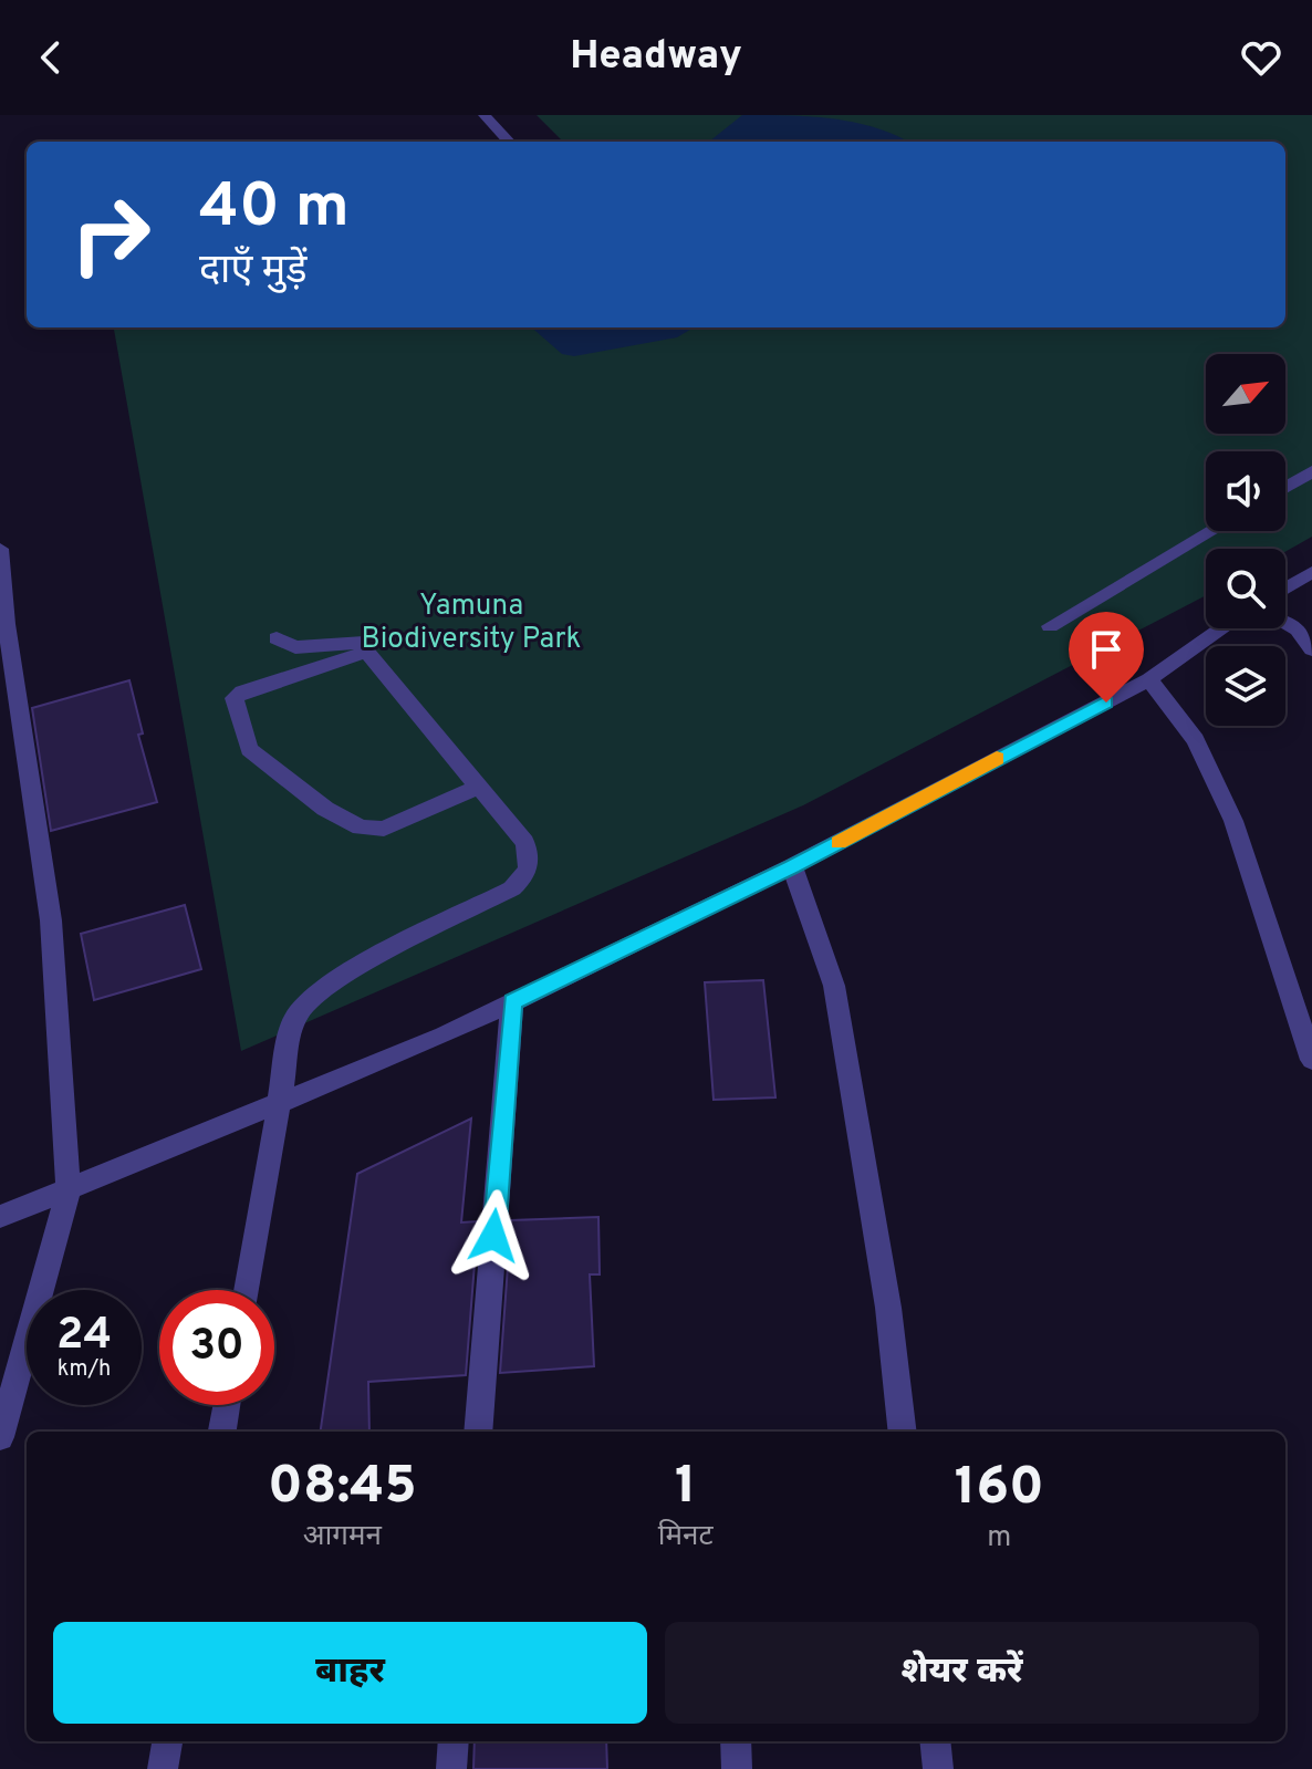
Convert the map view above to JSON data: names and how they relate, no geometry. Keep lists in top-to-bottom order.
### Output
{
  "parks": ["Yamuna Biodiversity Park"],
  "north": "top right",
  "page": {
    "header": "Headway",
    "turn": ["40 m", "दाएँ मुड़ें"],
    "speed": "24 km/h",
    "limit": "30",
    "eta": [
      "08:45",
      "आगमन",
      "1",
      "मिनट",
      "160",
      "m"
    ],
    "buttons": ["बाहर", "शेयर करें"]
  }
}
